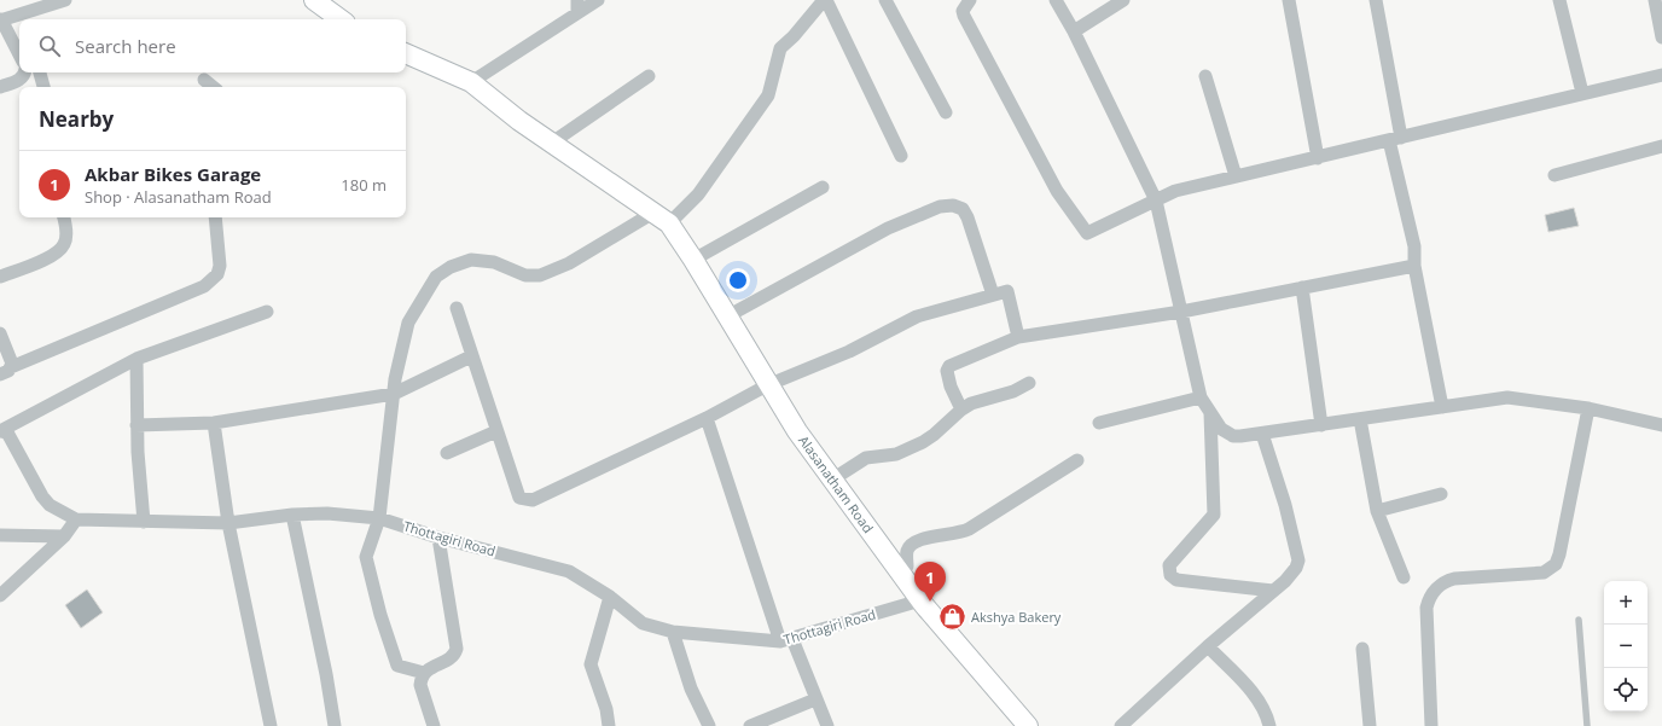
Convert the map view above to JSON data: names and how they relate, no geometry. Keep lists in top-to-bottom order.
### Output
{
  "streets": {
    "main road": ["Alasanatham Road"],
    "street": ["Thottagiri Road"]
  },
  "crossings": [
    ["Alasanatham Road", "Thottagiri Road"]
  ],
  "places": {
    "shop": ["Akshya Bakery"]
  },
  "page": {
    "search": "Search here",
    "heading": "Nearby",
    "list": [
      {
        "mark": "1",
        "name": "Akbar Bikes Garage",
        "note": "Shop · Alasanatham Road",
        "value": "180 m"
      }
    ],
    "pins": "1",
    "map_buttons": ["+", "−"]
  }
}
